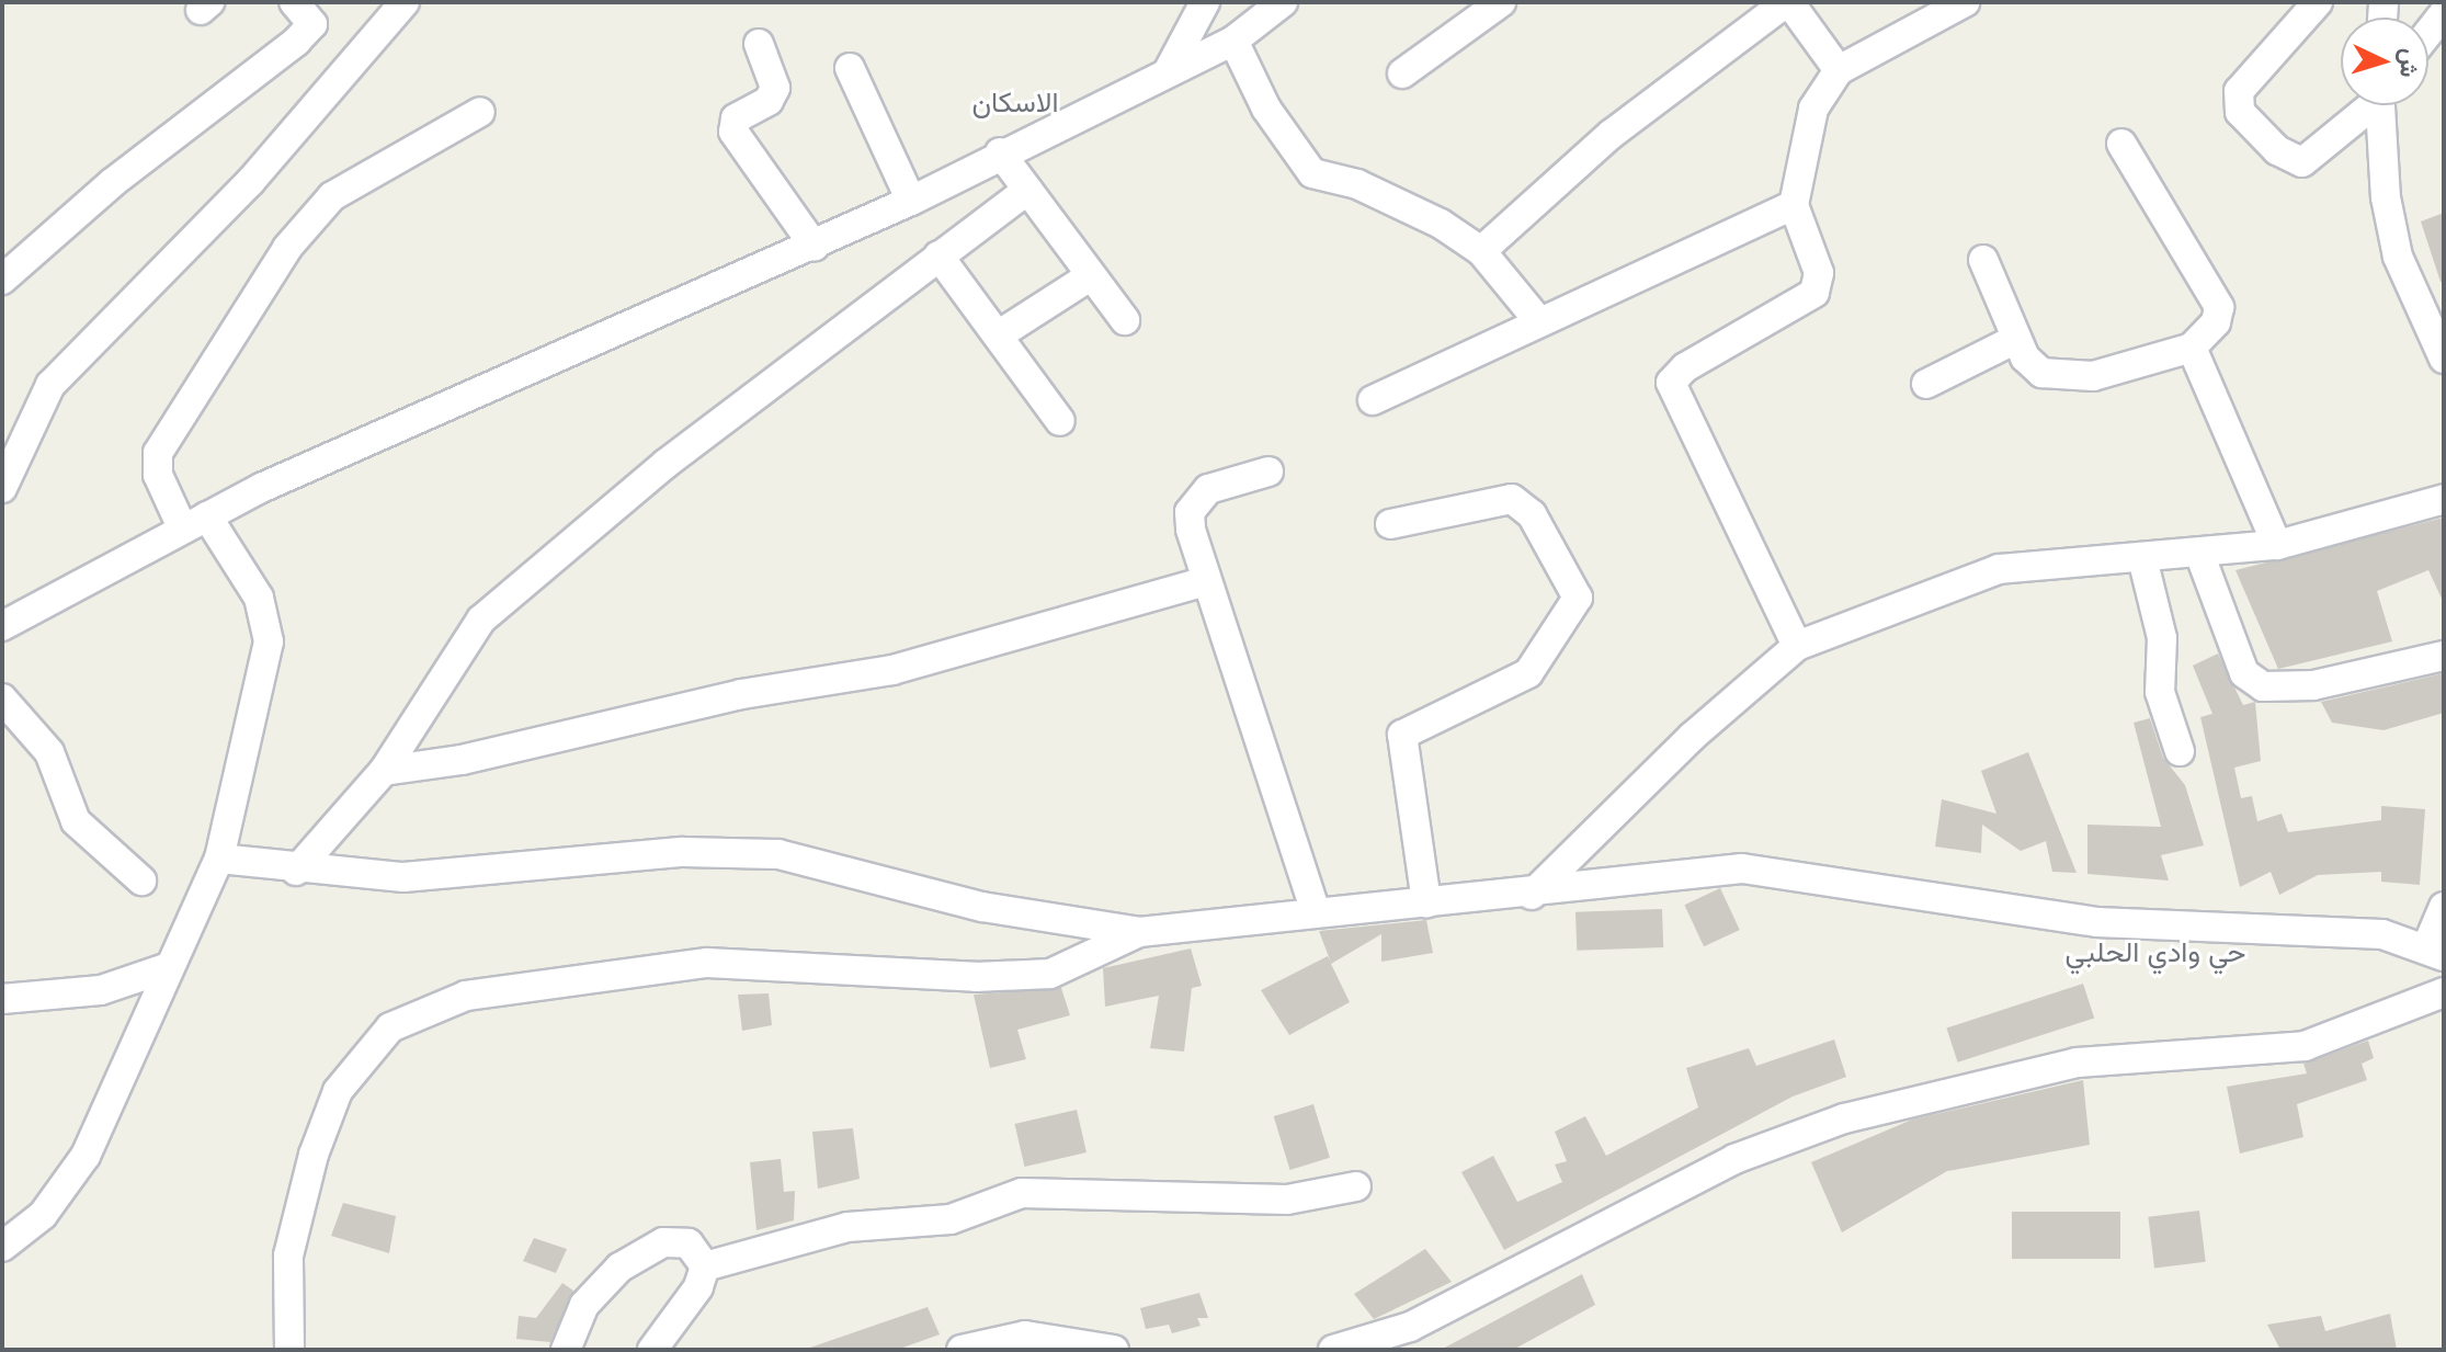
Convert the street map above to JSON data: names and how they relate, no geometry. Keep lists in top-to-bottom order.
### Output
{
  "districts": ["الاسكان", "حي وادي الحلبي"],
  "north": "right"
}
